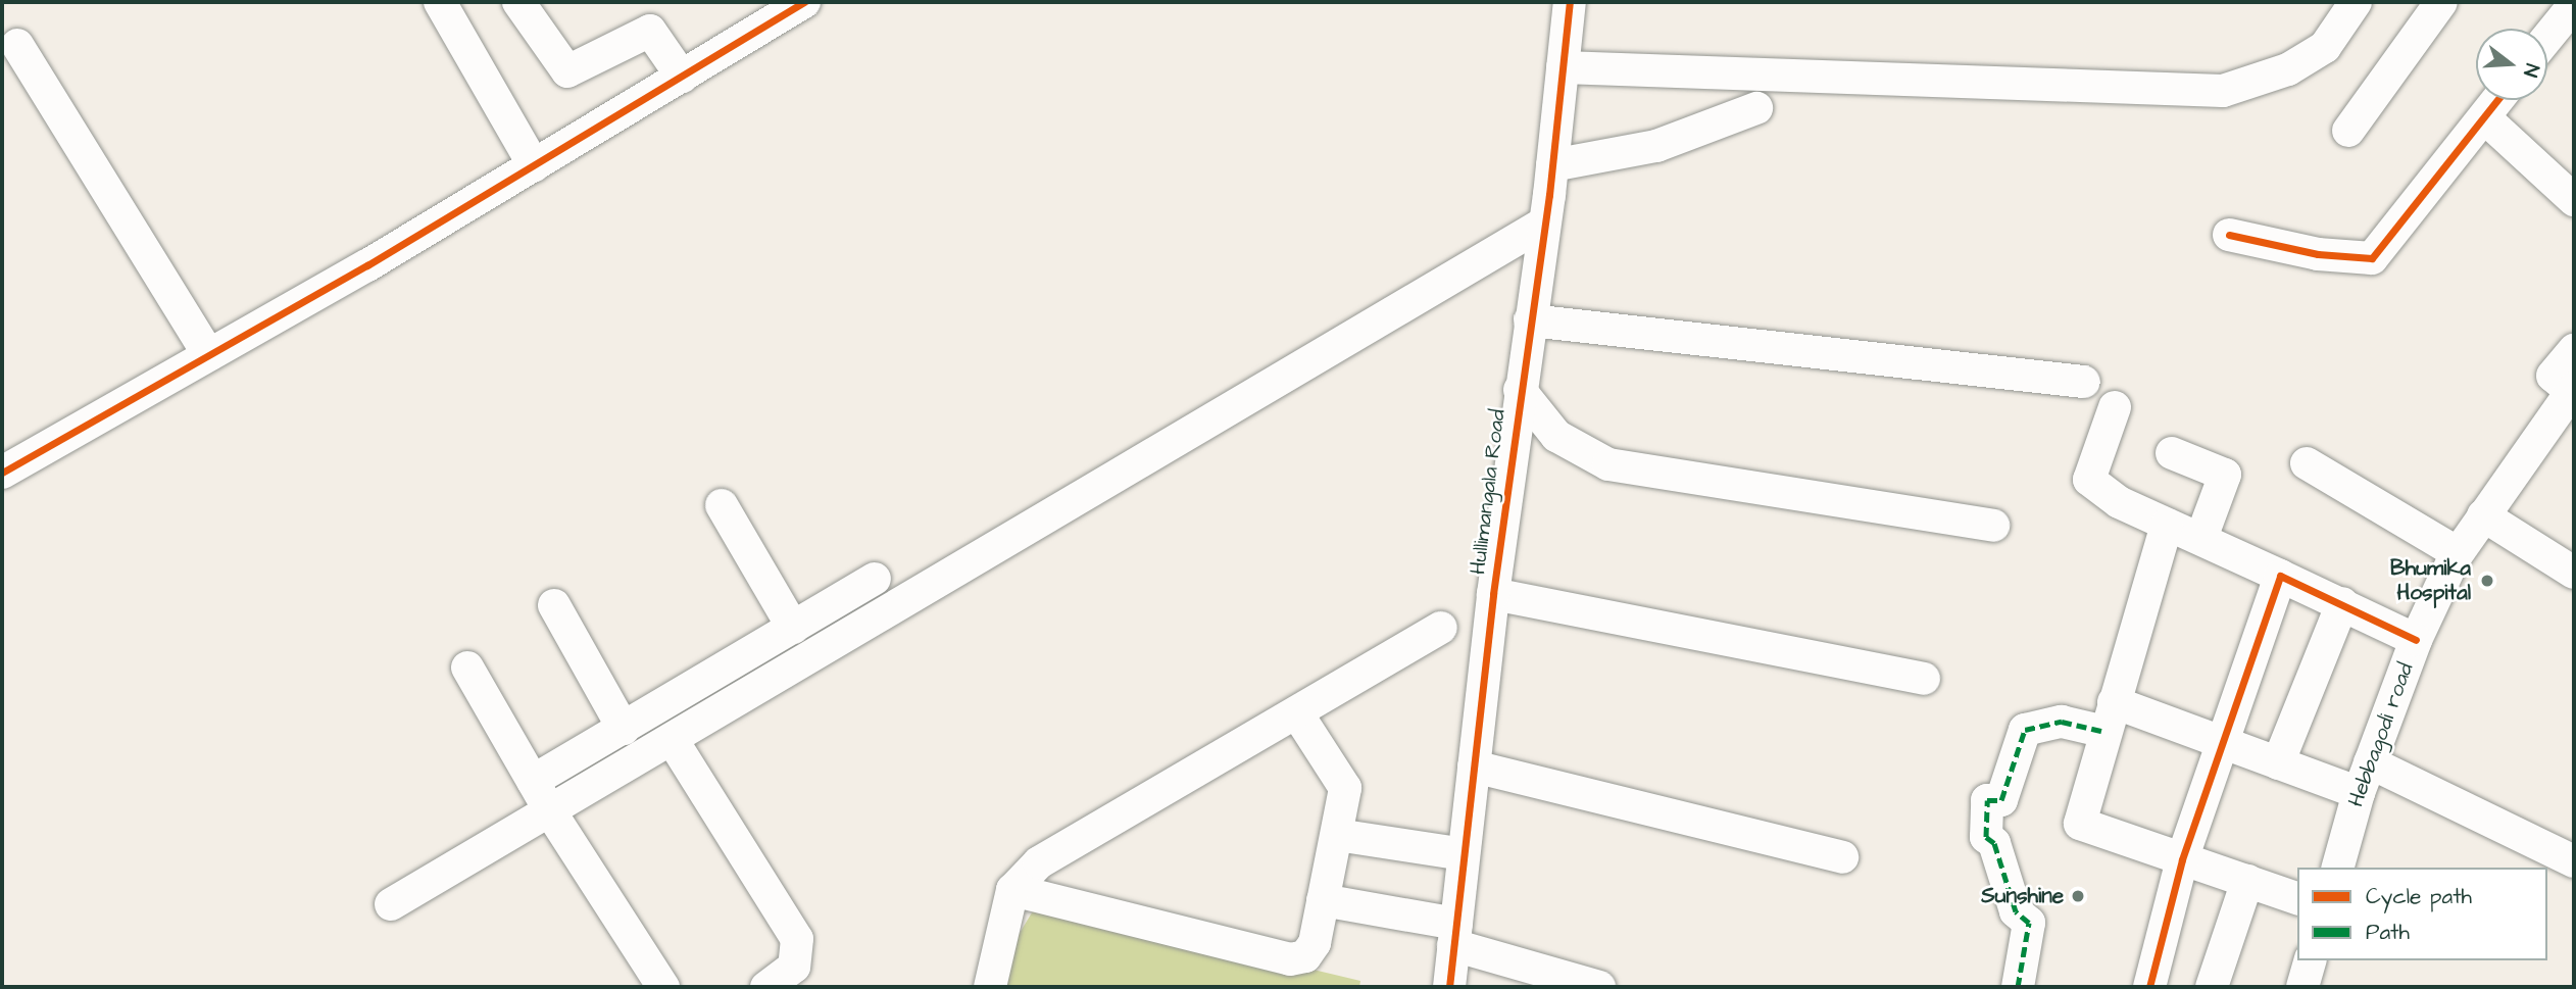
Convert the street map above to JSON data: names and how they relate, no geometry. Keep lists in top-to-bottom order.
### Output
{
  "streets": {
    "street": ["Hullimangala Road", "Hebbagodi road"]
  },
  "places": ["Bhumika Hospital", "Sunshine"],
  "legend": ["Cycle path", "Path"],
  "north": "right"
}
